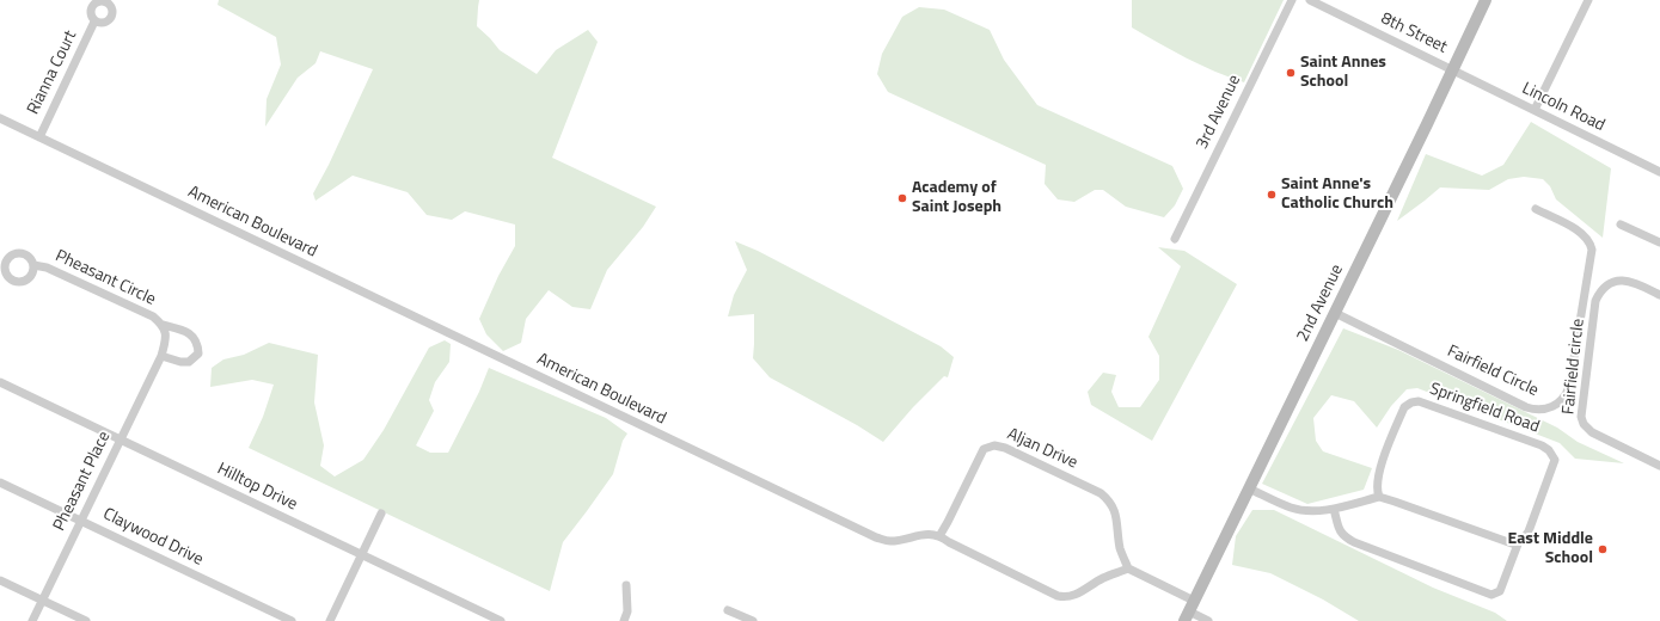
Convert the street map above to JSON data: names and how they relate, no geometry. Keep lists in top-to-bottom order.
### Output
{
  "streets": {
    "street": [
      "8th Street",
      "Rianna Court",
      "Lincoln Road",
      "3rd Avenue",
      "American Boulevard",
      "Pheasant Circle",
      "2nd Avenue",
      "Fairfield circle",
      "Fairfield Circle",
      "Springfield Road",
      "Aljan Drive",
      "Pheasant Place",
      "Hilltop Drive",
      "Claywood Drive"
    ]
  },
  "crossings": [
    ["8th Street", "Lincoln Road"],
    ["8th Street", "2nd Avenue"],
    ["Rianna Court", "American Boulevard"],
    ["Lincoln Road", "2nd Avenue"],
    ["American Boulevard", "Aljan Drive"],
    ["Pheasant Circle", "Pheasant Place"],
    ["2nd Avenue", "Fairfield Circle"],
    ["Pheasant Place", "Hilltop Drive"],
    ["Pheasant Place", "Claywood Drive"]
  ],
  "places": [
    "Saint Annes School",
    "Saint Anne's Catholic Church",
    "Academy of Saint Joseph",
    "East Middle School"
  ]
}
